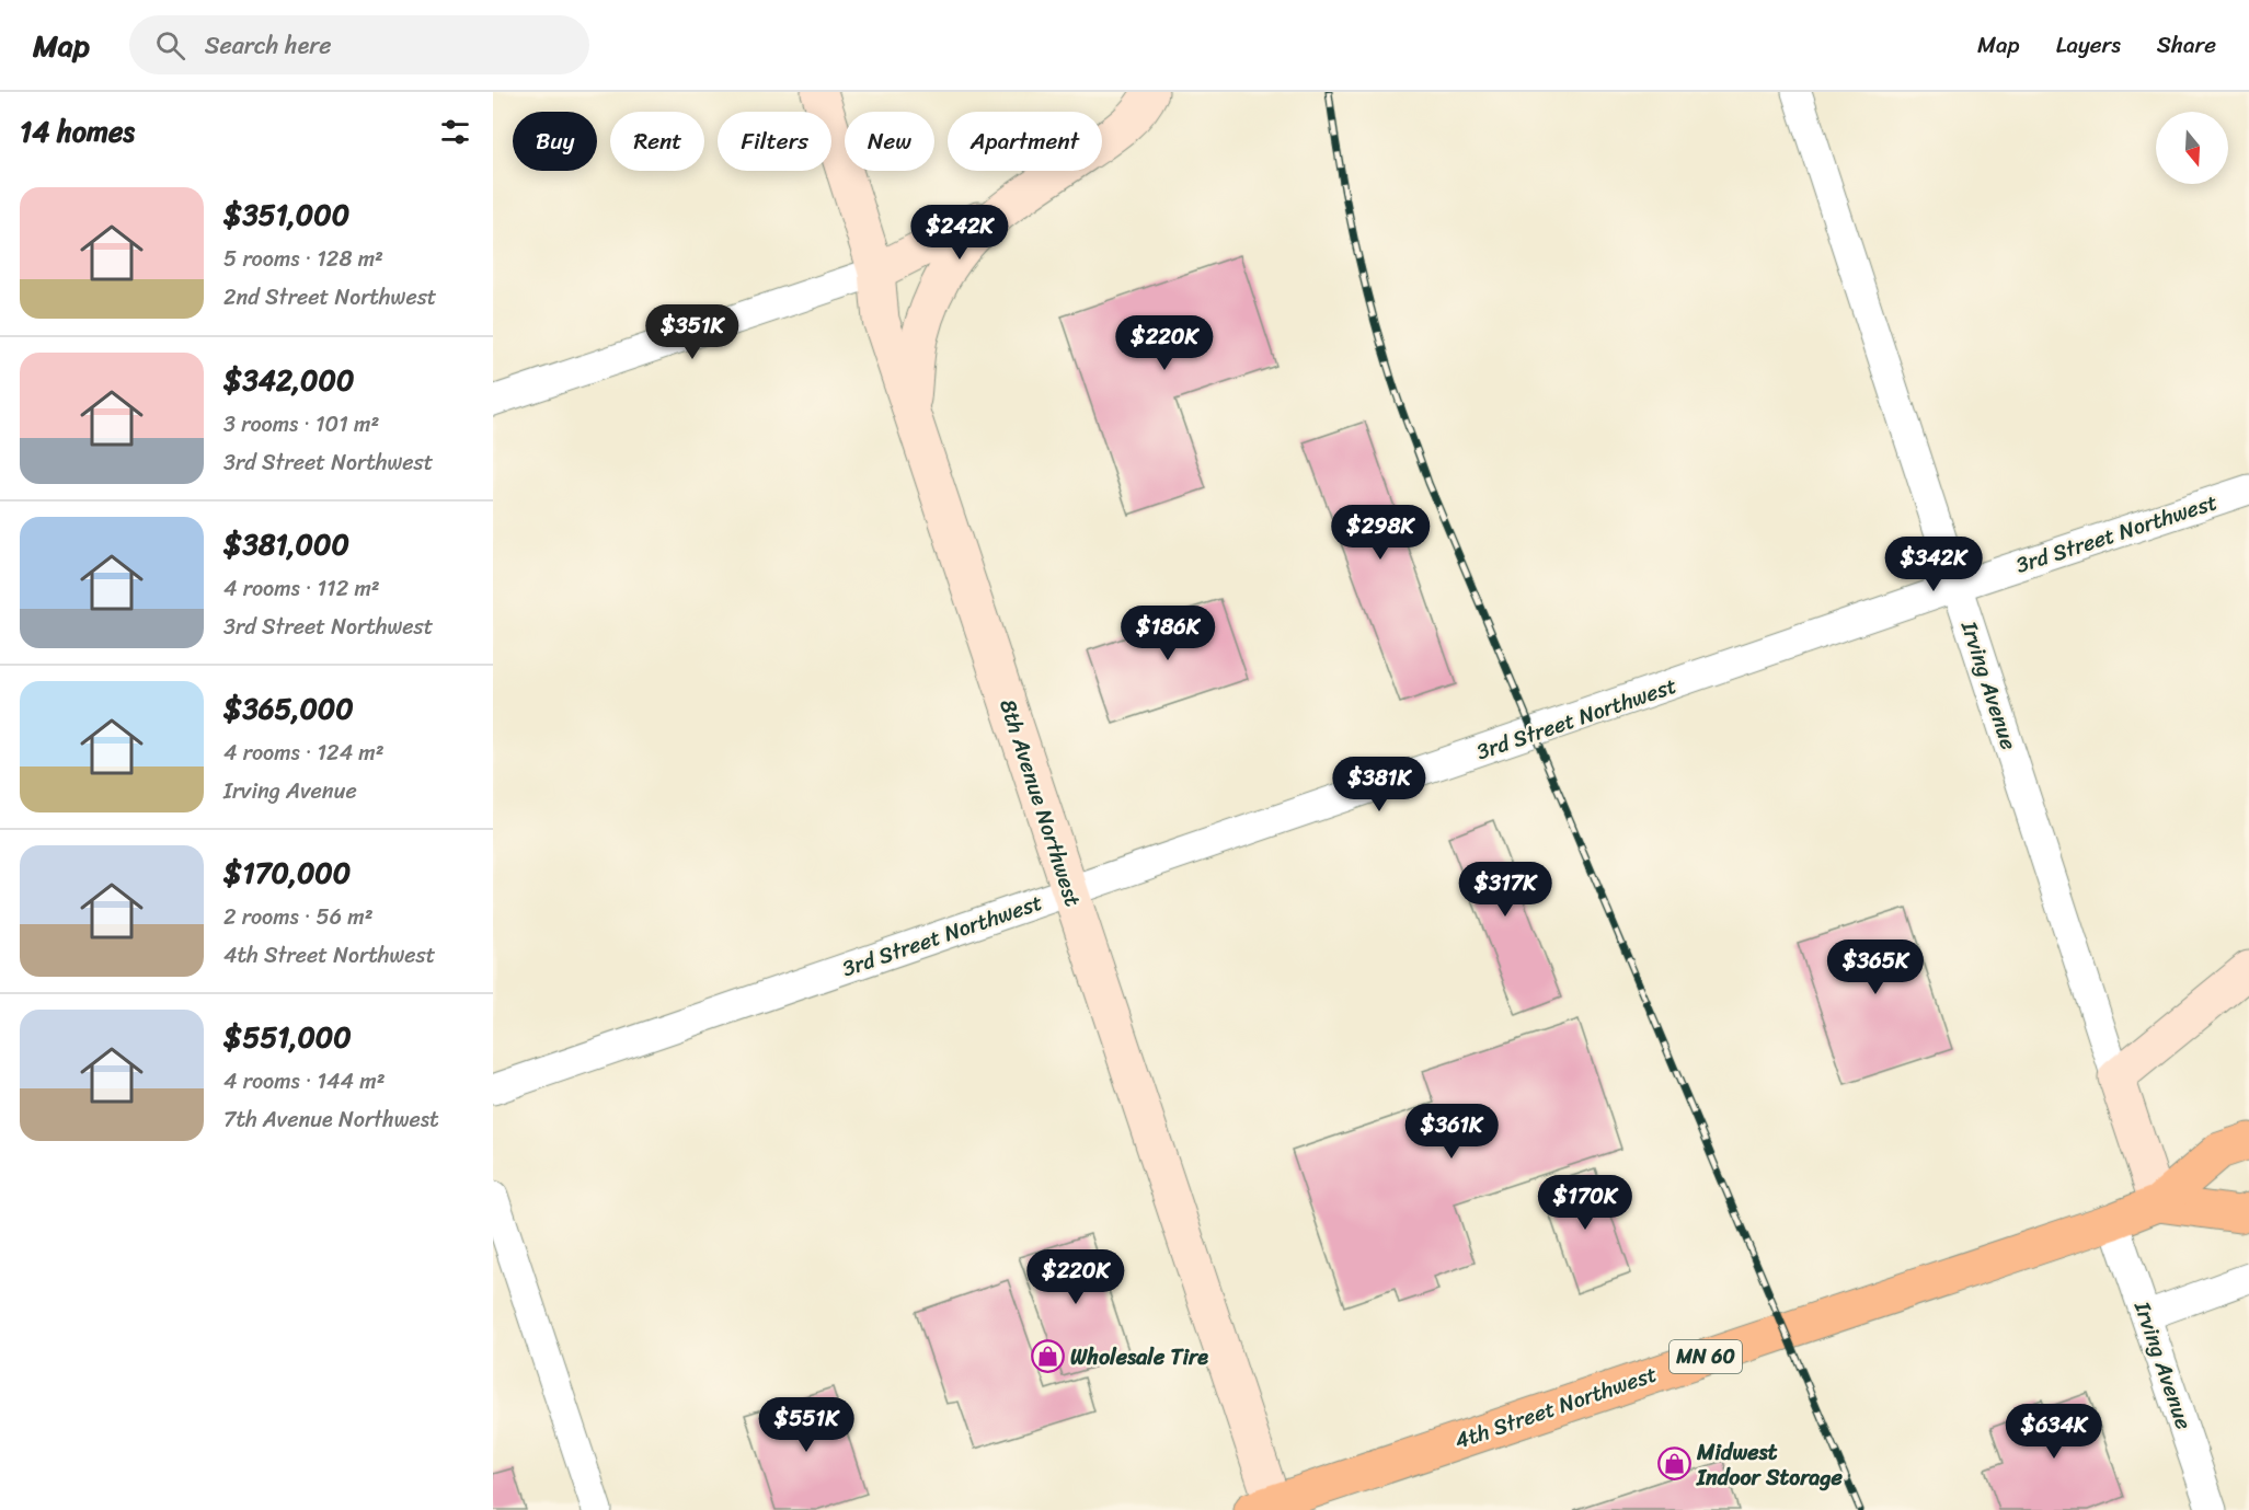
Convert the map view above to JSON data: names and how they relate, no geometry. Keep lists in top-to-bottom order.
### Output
{
  "streets": {
    "main road": ["MN 60", "4th Street Northwest"],
    "street": ["3rd Street Northwest", "Irving Avenue", "8th Avenue Northwest"]
  },
  "crossings": [
    ["3rd Street Northwest", "Irving Avenue"],
    ["3rd Street Northwest", "8th Avenue Northwest"],
    ["Irving Avenue", "MN 60"],
    ["Irving Avenue", "4th Street Northwest"],
    ["8th Avenue Northwest", "4th Street Northwest"],
    ["MN 60", "4th Street Northwest"]
  ],
  "places": {
    "shop": ["Wholesale Tire", "Midwest Indoor Storage"]
  },
  "north": "bottom",
  "page": {
    "header": "Map",
    "search": "Search here",
    "nav": ["Map", "Layers", "Share"],
    "heading": "14 homes",
    "chip": [
      "Buy",
      "Rent",
      "Filters",
      "New",
      "Apartment"
    ],
    "list": [
      {
        "name": "$351,000",
        "note": "5 rooms · 128 m² · 2nd Street Northwest"
      },
      {
        "name": "$342,000",
        "note": "3 rooms · 101 m² · 3rd Street Northwest"
      },
      {
        "name": "$381,000",
        "note": "4 rooms · 112 m² · 3rd Street Northwest"
      },
      {
        "name": "$365,000",
        "note": "4 rooms · 124 m² · Irving Avenue"
      },
      {
        "name": "$170,000",
        "note": "2 rooms · 56 m² · 4th Street Northwest"
      },
      {
        "name": "$551,000",
        "note": "4 rooms · 144 m² · 7th Avenue Northwest"
      }
    ],
    "price": [
      "$242K",
      "$351K",
      "$220K",
      "$298K",
      "$342K",
      "$186K",
      "$381K",
      "$317K",
      "$365K",
      "$361K",
      "$170K",
      "$220K",
      "$551K",
      "$634K"
    ]
  }
}
